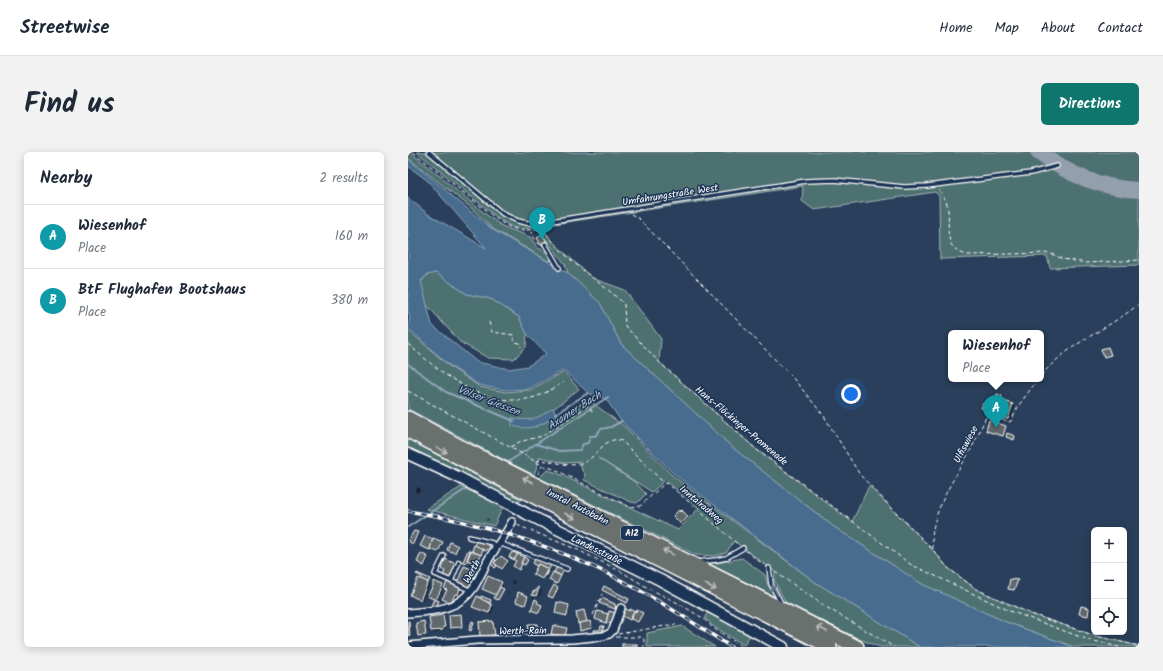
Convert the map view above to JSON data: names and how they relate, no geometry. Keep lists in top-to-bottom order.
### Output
{
  "streets": {
    "highway": ["Inntal Autobahn", "A12"],
    "main road": ["Landesstraße"],
    "street": ["Werth", "Werth-Rain"],
    "lane": ["Umfahrungstraße West"],
    "path": ["Hans-Flöckinger-Promenade", "Ulfiswiese", "Inntalradweg"]
  },
  "water": ["Völser Giessen", "Axamer Bach"],
  "page": {
    "header": "Streetwise",
    "nav": [
      "Home",
      "Map",
      "About",
      "Contact"
    ],
    "title": "Find us",
    "buttons": "Directions",
    "heading": ["Nearby", "2 results"],
    "list": [
      {
        "mark": "A",
        "name": "Wiesenhof",
        "note": "Place",
        "value": "160 m"
      },
      {
        "mark": "B",
        "name": "BtF Flughafen Bootshaus",
        "note": "Place",
        "value": "380 m"
      }
    ],
    "pins": ["B", "A"],
    "popup": ["Wiesenhof", "Place"],
    "map_buttons": ["+", "−"]
  }
}
